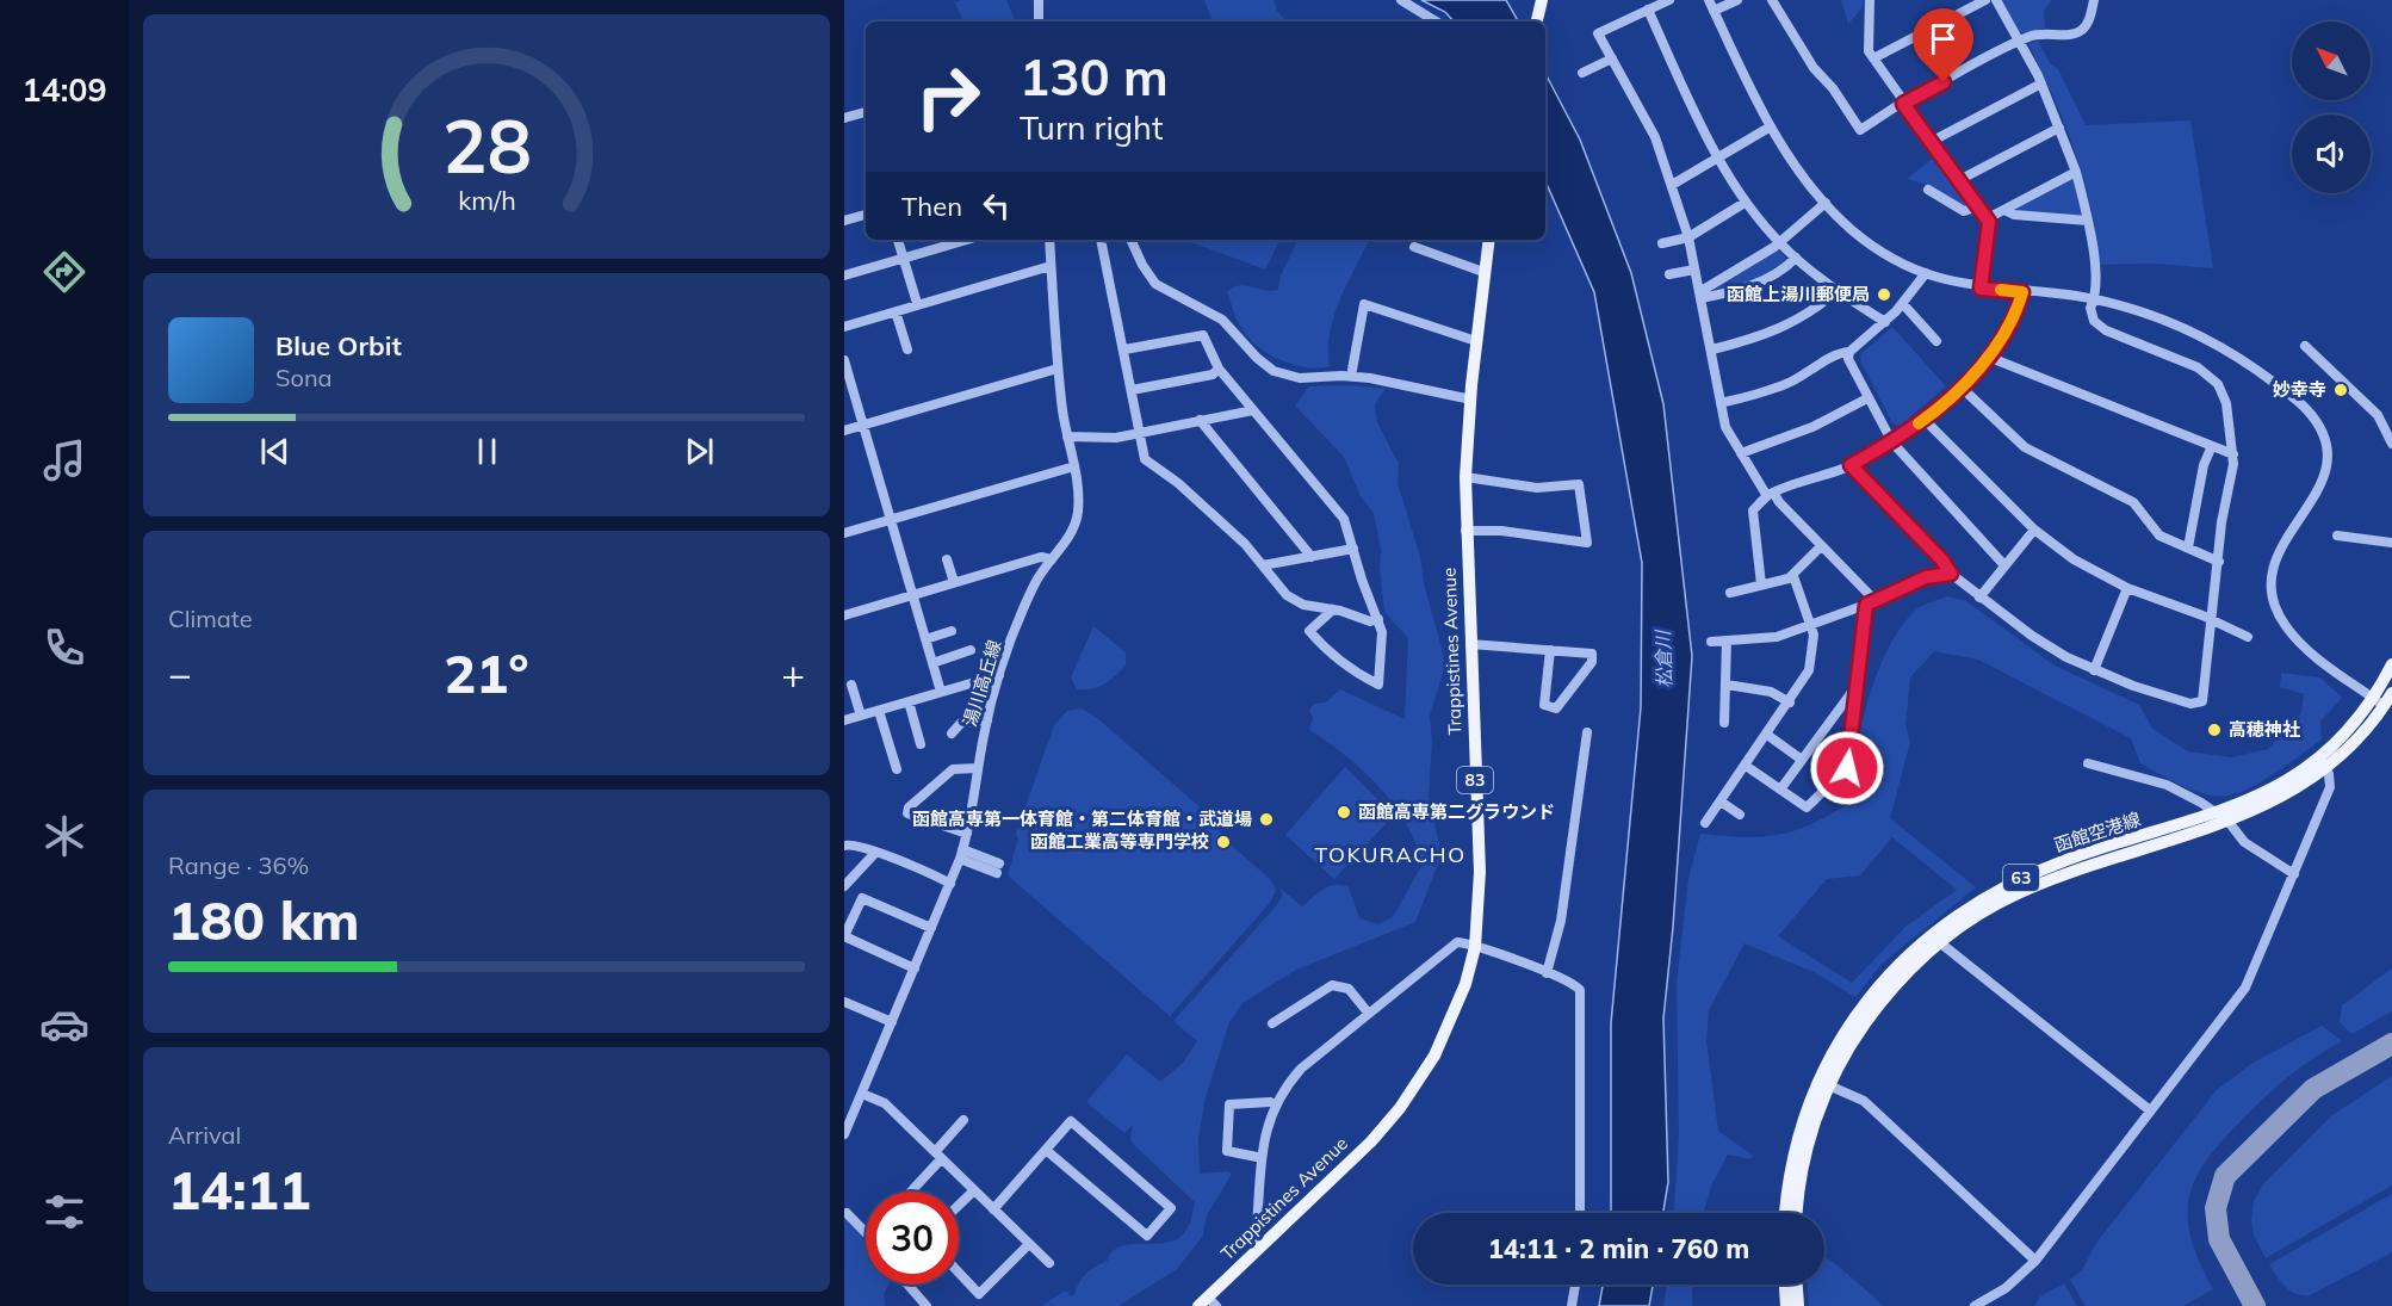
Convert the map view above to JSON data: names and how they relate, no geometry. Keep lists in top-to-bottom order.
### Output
{
  "streets": {
    "main road": [
      "Trappistines Avenue",
      "83",
      "函館空港線",
      "63"
    ],
    "street": ["湯川高丘線"]
  },
  "districts": ["TOKURACHO"],
  "water": ["松倉川"],
  "places": [
    "函館上湯川郵便局",
    "妙幸寺",
    "高穂神社",
    "函館高専第二グラウンド",
    "函館高専第一体育館・第二体育館・武道場",
    "函館工業高等専門学校"
  ],
  "north": "top left",
  "page": {
    "tabs": "14:09",
    "turn": ["130 m", "Turn right"],
    "then": "Then",
    "song": ["Blue Orbit", "Sona"],
    "tile": [
      "Climate",
      ["Range · 36%", "180 km"],
      ["Arrival", "14:11"]
    ],
    "heat": ["−", "21°", "+"],
    "limit": "30",
    "trip": "14:11 · 2 min · 760 m",
    "gauge": ["28", "km/h"]
  }
}
